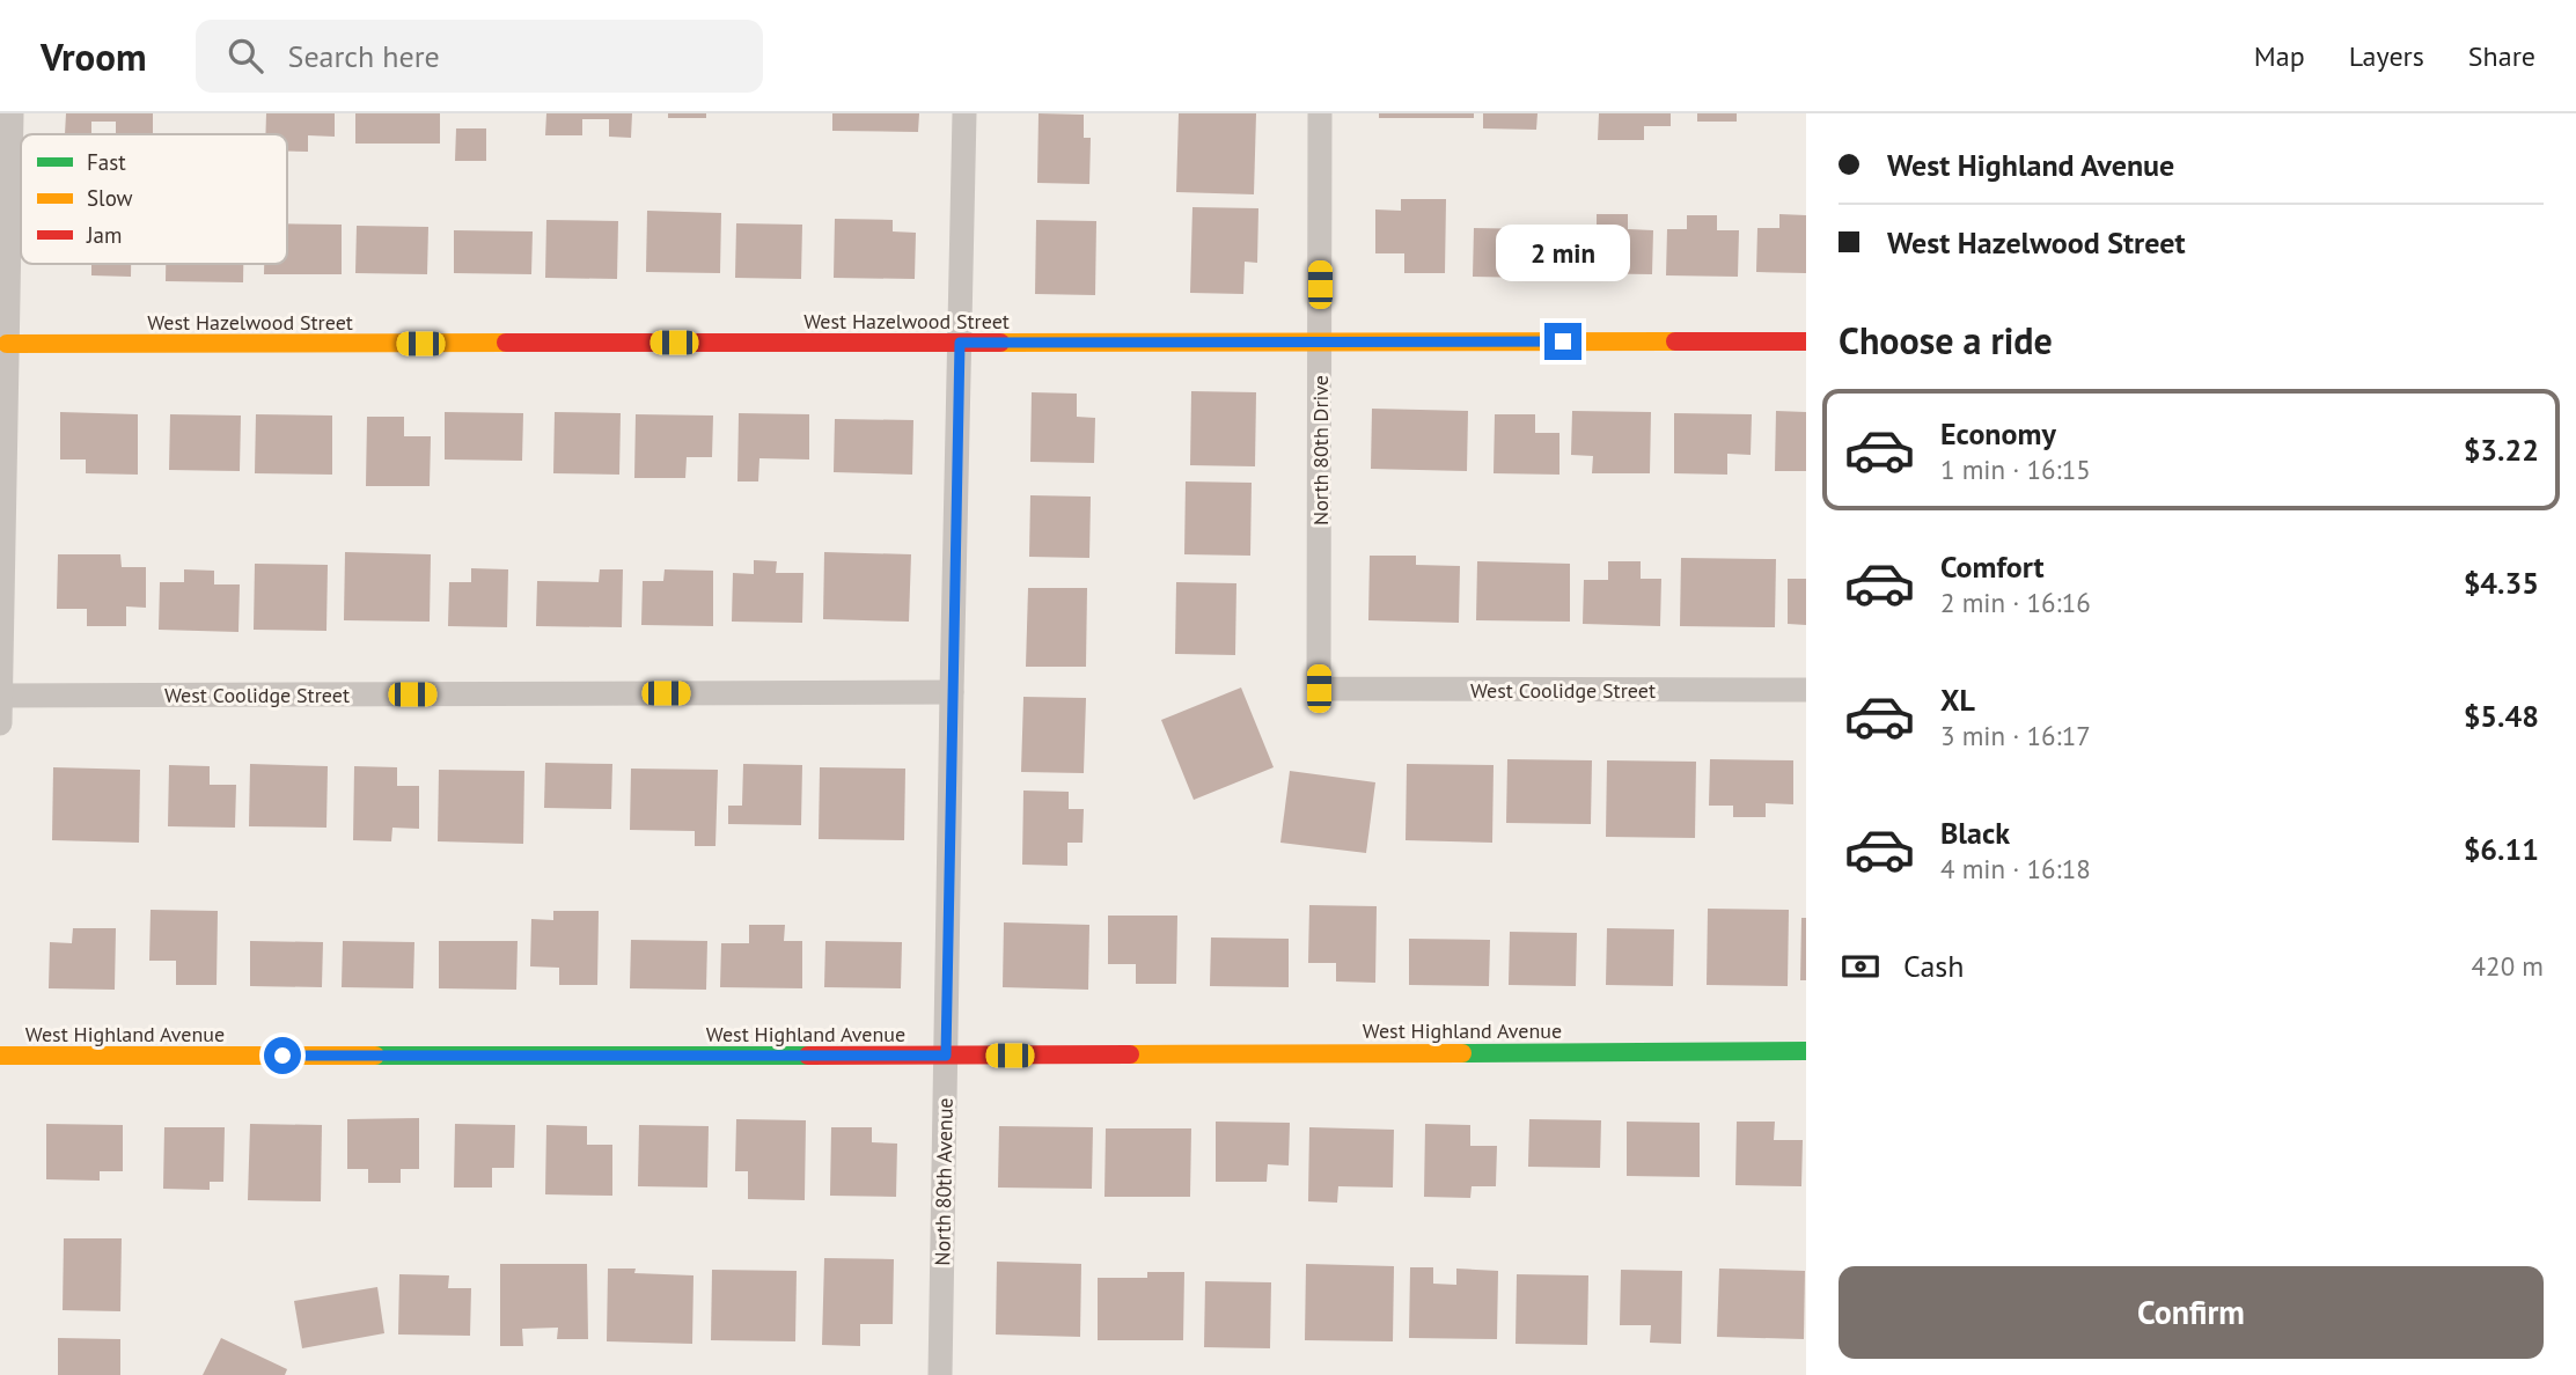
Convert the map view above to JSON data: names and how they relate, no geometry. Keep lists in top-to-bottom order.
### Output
{
  "streets": {
    "street": [
      "West Hazelwood Street",
      "North 80th Drive",
      "West Coolidge Street",
      "West Highland Avenue",
      "North 80th Avenue"
    ]
  },
  "crossings": [
    ["West Hazelwood Street", "North 80th Drive"],
    ["West Hazelwood Street", "North 80th Avenue"],
    ["North 80th Drive", "West Coolidge Street"],
    ["West Coolidge Street", "North 80th Avenue"],
    ["West Highland Avenue", "North 80th Avenue"]
  ],
  "legend": ["Fast", "Slow", "Jam"],
  "page": {
    "header": "Vroom",
    "search": "Search here",
    "nav": ["Map", "Layers", "Share"],
    "banner": ["West Highland Avenue", "West Hazelwood Street"],
    "bubble": "2 min",
    "heading": "Choose a ride",
    "list": [
      {
        "name": "Economy",
        "note": "1 min · 16:15",
        "value": "$3.22"
      },
      {
        "name": "Comfort",
        "note": "2 min · 16:16",
        "value": "$4.35"
      },
      {
        "name": "XL",
        "note": "3 min · 16:17",
        "value": "$5.48"
      },
      {
        "name": "Black",
        "note": "4 min · 16:18",
        "value": "$6.11"
      }
    ],
    "pay": ["Cash", "420 m"],
    "buttons": "Confirm"
  }
}
